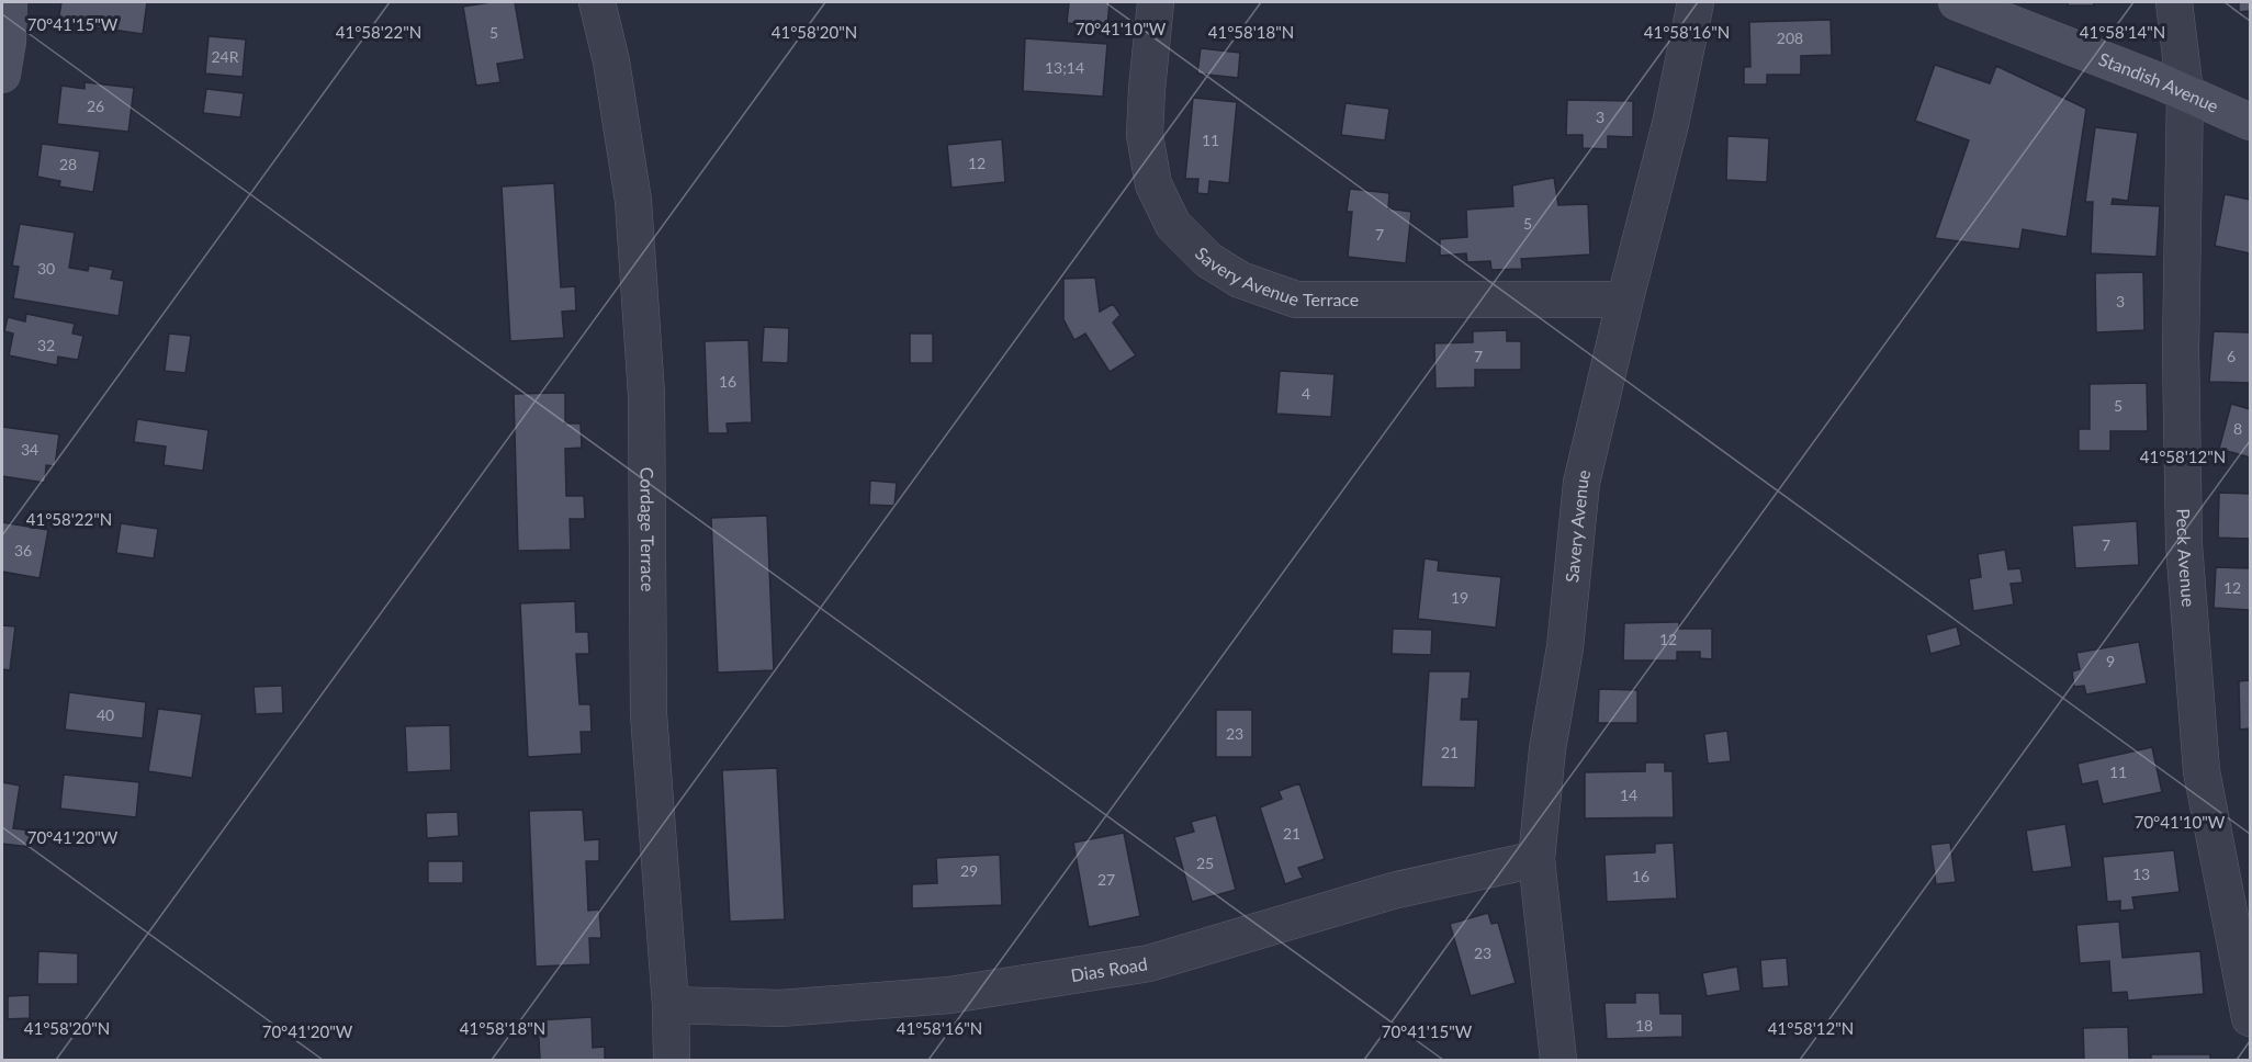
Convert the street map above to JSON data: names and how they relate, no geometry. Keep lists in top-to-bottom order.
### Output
{
  "streets": {
    "street": [
      "Standish Avenue",
      "Savery Avenue Terrace",
      "Savery Avenue",
      "Cordage Terrace",
      "Peck Avenue",
      "Dias Road"
    ]
  },
  "crossings": [
    ["Standish Avenue", "Peck Avenue"],
    ["Savery Avenue Terrace", "Savery Avenue"],
    ["Savery Avenue", "Dias Road"],
    ["Cordage Terrace", "Dias Road"]
  ],
  "house_numbers": [
    "5",
    "208",
    "24R",
    "13;14",
    "26",
    "3",
    "11",
    "12",
    "28",
    "5",
    "7",
    "30",
    "3",
    "32",
    "7",
    "6",
    "16",
    "4",
    "5",
    "8",
    "34",
    "7",
    "36",
    "12",
    "19",
    "12",
    "9",
    "40",
    "23",
    "21",
    "11",
    "14",
    "21",
    "25",
    "29",
    "13",
    "16",
    "27",
    "23",
    "18"
  ],
  "coordinates": [
    "70°41'15\"W",
    "70°41'10\"W",
    "41°58'22\"N",
    "41°58'20\"N",
    "41°58'18\"N",
    "41°58'16\"N",
    "41°58'14\"N",
    "41°58'12\"N",
    "70°41'20\"W"
  ]
}
